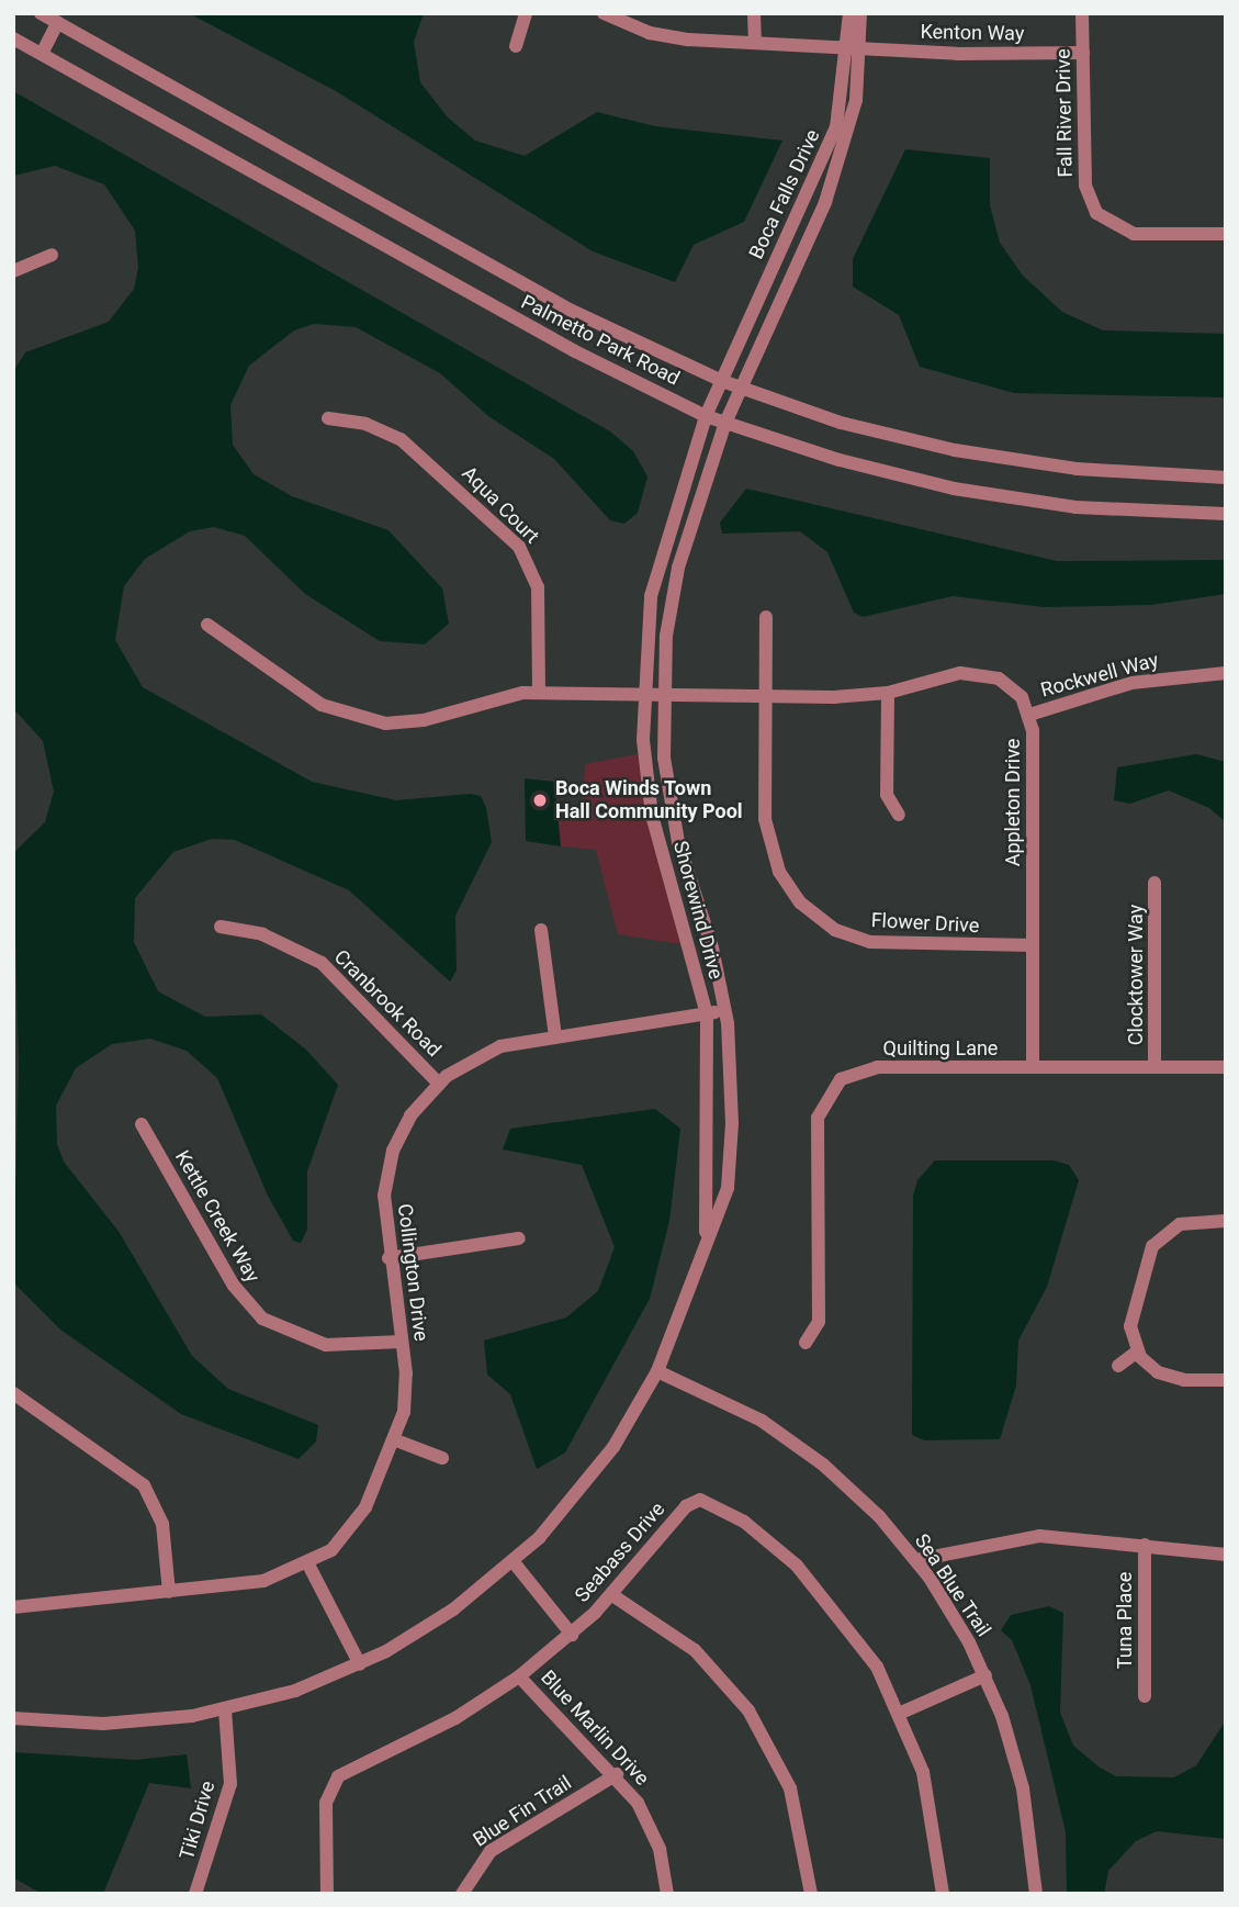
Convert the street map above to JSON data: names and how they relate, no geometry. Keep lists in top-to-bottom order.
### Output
{
  "streets": {
    "street": [
      "Kenton Way",
      "Fall River Drive",
      "Boca Falls Drive",
      "Palmetto Park Road",
      "Aqua Court",
      "Rockwell Way",
      "Appleton Drive",
      "Shorewind Drive",
      "Flower Drive",
      "Clocktower Way",
      "Cranbrook Road",
      "Quilting Lane",
      "Kettle Creek Way",
      "Collington Drive",
      "Seabass Drive",
      "Sea Blue Trail",
      "Tuna Place",
      "Blue Marlin Drive",
      "Blue Fin Trail",
      "Tiki Drive"
    ]
  },
  "crossings": [
    ["Kenton Way", "Fall River Drive"],
    ["Kenton Way", "Boca Falls Drive"],
    ["Boca Falls Drive", "Palmetto Park Road"],
    ["Boca Falls Drive", "Shorewind Drive"],
    ["Palmetto Park Road", "Shorewind Drive"],
    ["Aqua Court", "Appleton Drive"],
    ["Rockwell Way", "Appleton Drive"],
    ["Appleton Drive", "Shorewind Drive"],
    ["Appleton Drive", "Flower Drive"],
    ["Appleton Drive", "Quilting Lane"],
    ["Shorewind Drive", "Collington Drive"],
    ["Shorewind Drive", "Sea Blue Trail"],
    ["Shorewind Drive", "Tiki Drive"],
    ["Clocktower Way", "Quilting Lane"],
    ["Cranbrook Road", "Collington Drive"],
    ["Kettle Creek Way", "Collington Drive"],
    ["Seabass Drive", "Blue Marlin Drive"],
    ["Blue Marlin Drive", "Blue Fin Trail"]
  ],
  "places": ["Boca Winds Town Hall Community Pool"]
}
